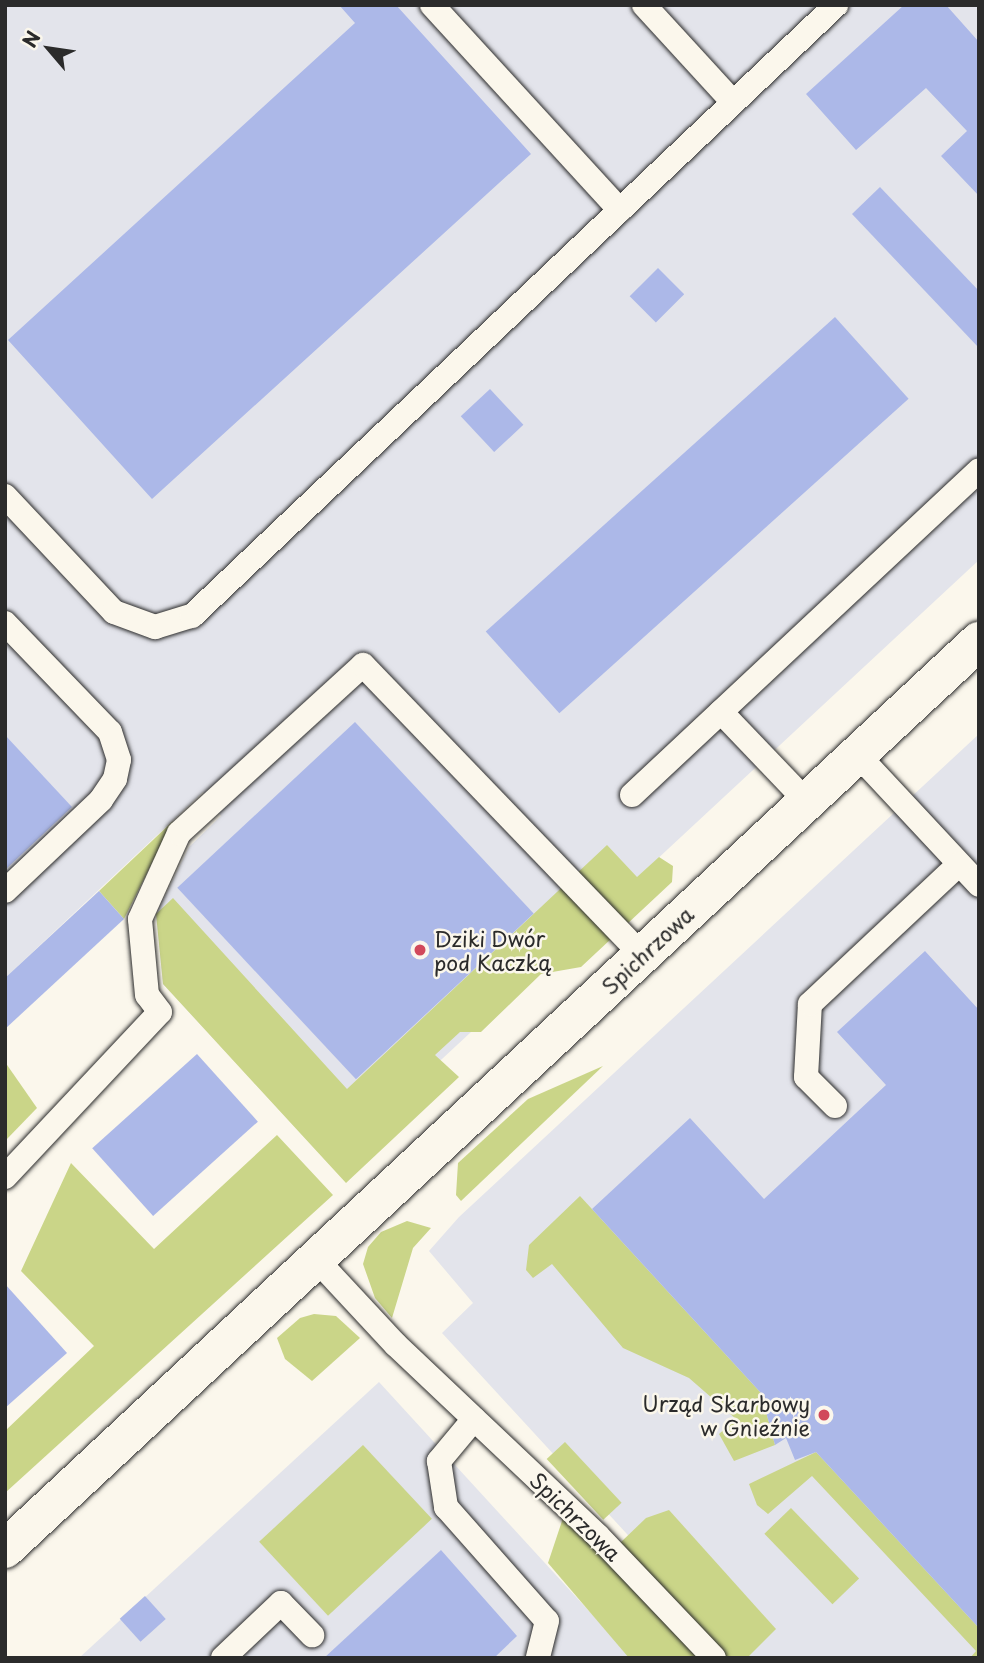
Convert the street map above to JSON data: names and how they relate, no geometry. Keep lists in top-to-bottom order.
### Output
{
  "streets": {
    "street": ["Spichrzowa"]
  },
  "places": ["Dziki Dwór pod Kaczką", "Urząd Skarbowy w Gnieźnie"],
  "north": "top left"
}
